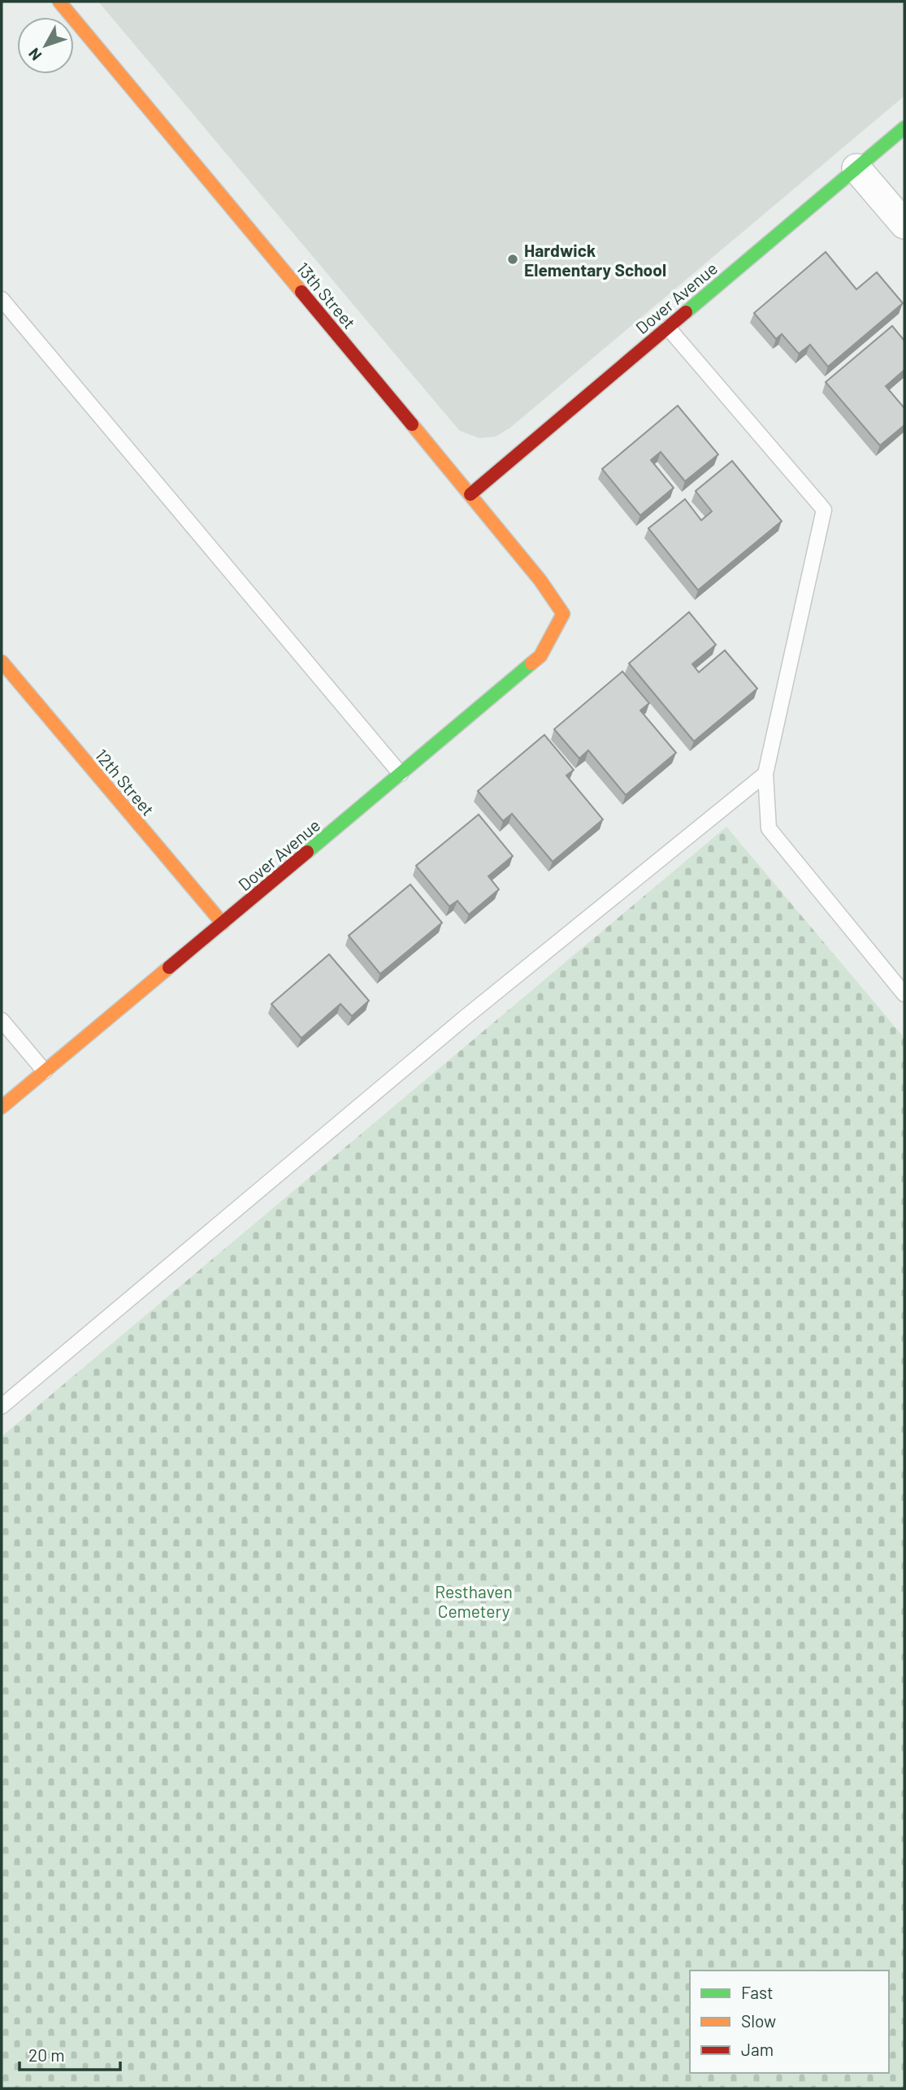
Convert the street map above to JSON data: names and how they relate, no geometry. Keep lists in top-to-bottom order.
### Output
{
  "streets": {
    "street": ["13th Street", "Dover Avenue", "12th Street"]
  },
  "crossings": [
    ["13th Street", "Dover Avenue"],
    ["Dover Avenue", "12th Street"]
  ],
  "parks": ["Resthaven Cemetery"],
  "places": ["Hardwick Elementary School"],
  "legend": ["Fast", "Slow", "Jam"],
  "scale_bar": "20 m",
  "north": "bottom left"
}
